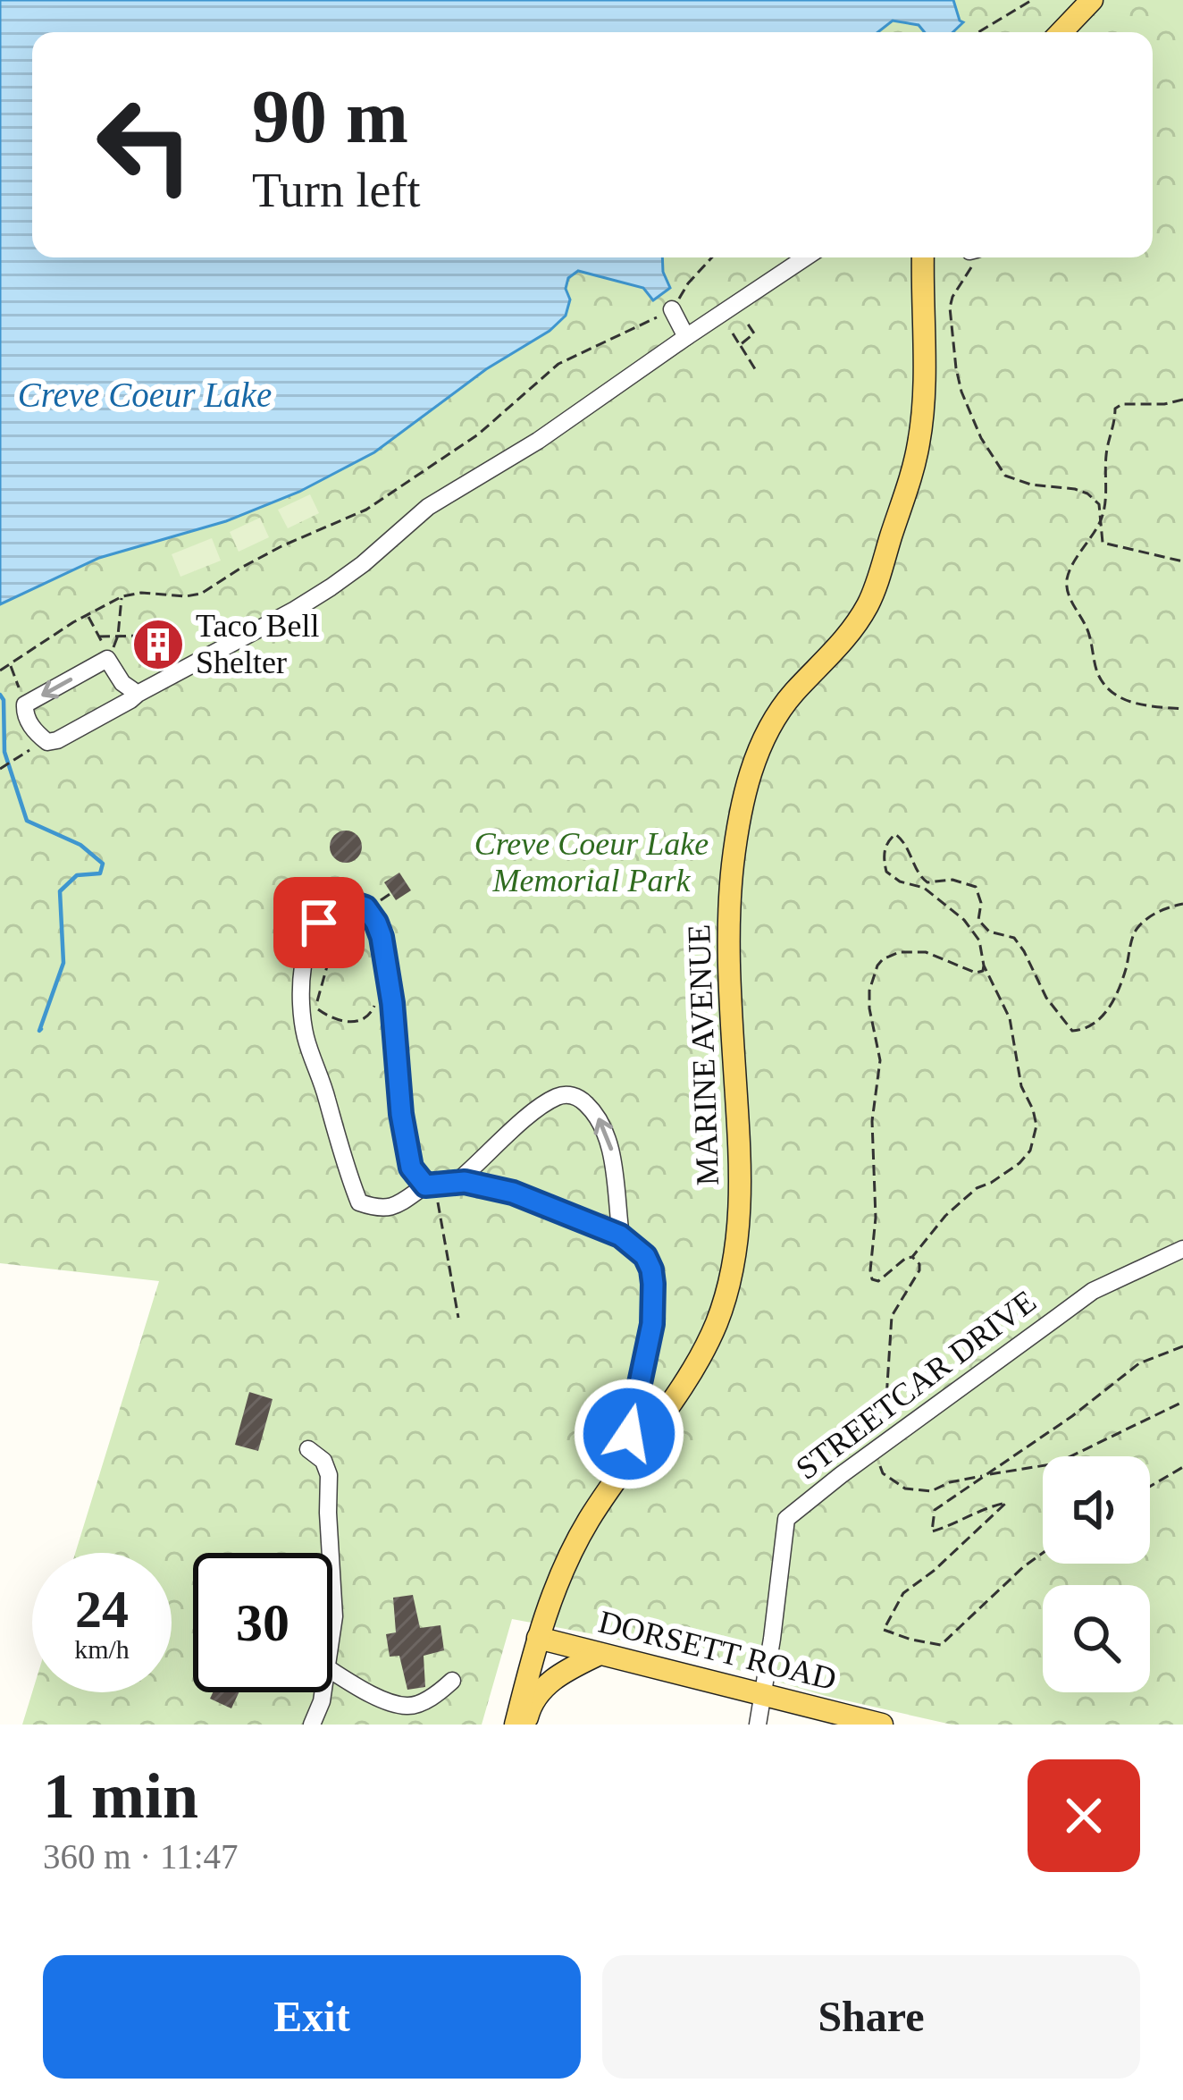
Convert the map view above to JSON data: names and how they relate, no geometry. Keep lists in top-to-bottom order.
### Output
{
  "streets": {
    "main road": ["MARINE AVENUE", "DORSETT ROAD"],
    "street": ["STREETCAR DRIVE"]
  },
  "crossings": [
    ["MARINE AVENUE", "DORSETT ROAD"],
    ["STREETCAR DRIVE", "DORSETT ROAD"]
  ],
  "water": ["Creve Coeur Lake"],
  "parks": ["Creve Coeur Lake Memorial Park"],
  "places": {
    "building": ["Taco Bell Shelter"]
  },
  "page": {
    "turn": ["90 m", "Turn left"],
    "speed": "24 km/h",
    "limit": "30",
    "heading": ["1 min", "360 m · 11:47"],
    "buttons": ["Exit", "Share"]
  }
}
